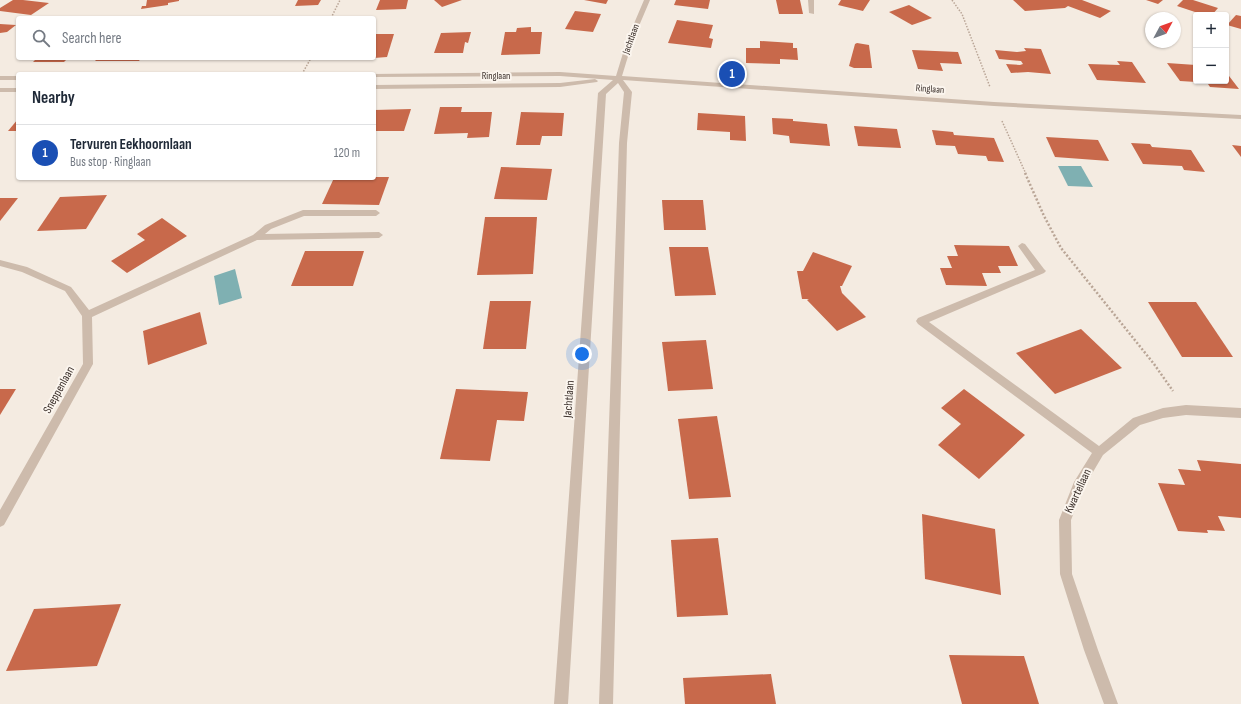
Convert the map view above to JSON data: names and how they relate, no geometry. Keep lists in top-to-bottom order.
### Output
{
  "streets": {
    "street": [
      "Jachtlaan",
      "Ringlaan",
      "Sneppenlaan",
      "Kwartellaan"
    ]
  },
  "crossings": [
    ["Jachtlaan", "Ringlaan"]
  ],
  "north": "top right",
  "page": {
    "map_buttons": ["+", "−"],
    "search": "Search here",
    "pins": "1",
    "heading": "Nearby",
    "list": [
      {
        "mark": "1",
        "name": "Tervuren Eekhoornlaan",
        "note": "Bus stop · Ringlaan",
        "value": "120 m"
      }
    ]
  }
}
